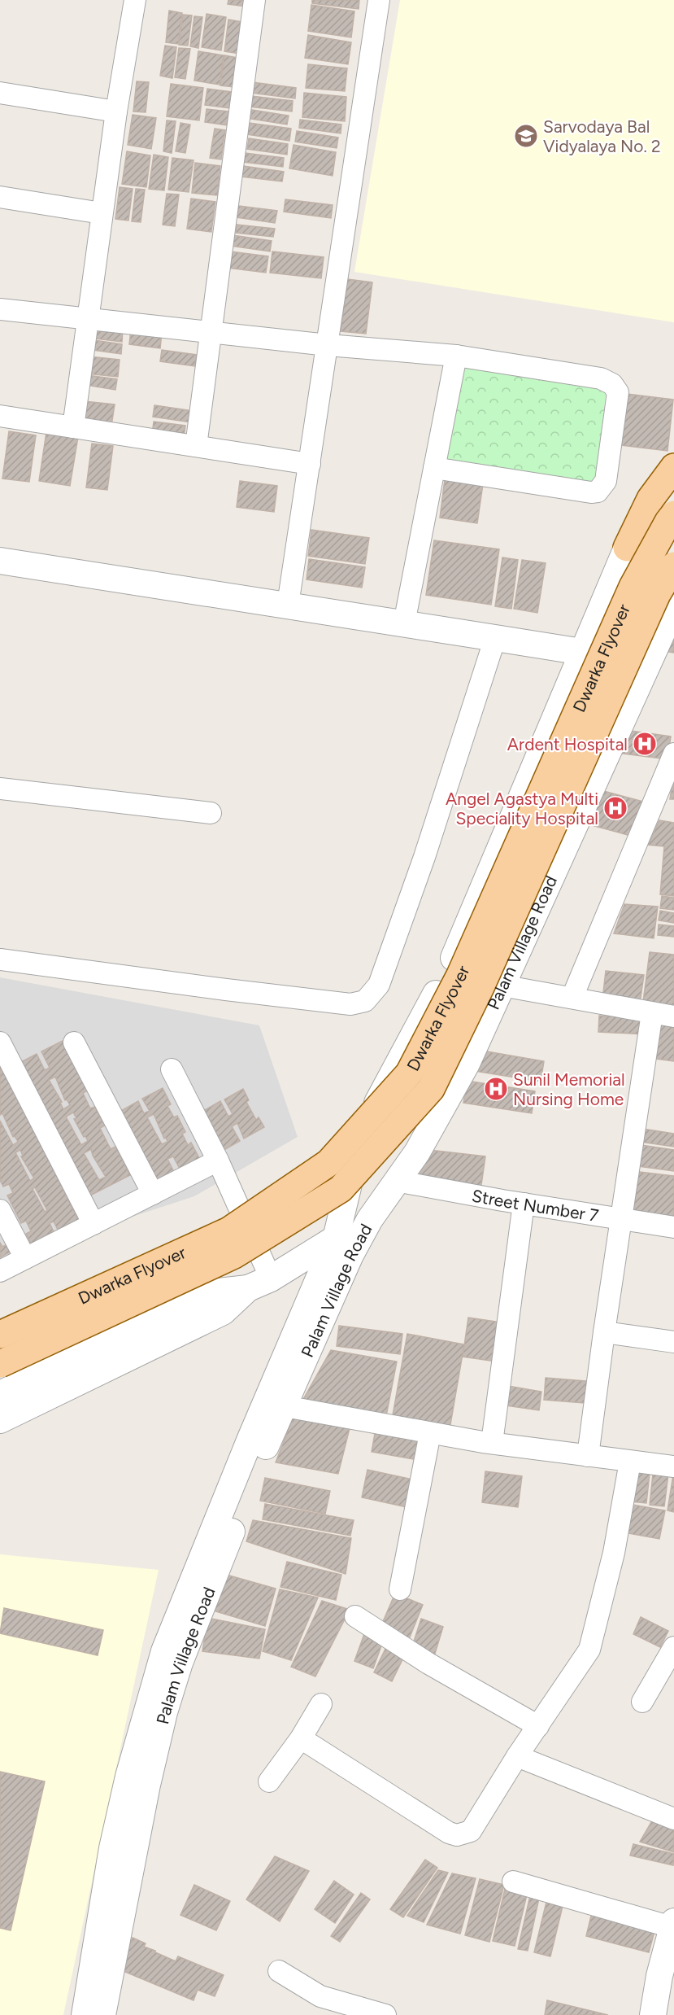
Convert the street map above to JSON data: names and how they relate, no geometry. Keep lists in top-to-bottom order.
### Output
{
  "streets": {
    "main road": ["Dwarka Flyover"],
    "street": ["Palam Village Road", "Street Number 7"]
  },
  "crossings": [
    ["Palam Village Road", "Street Number 7"]
  ],
  "places": {
    "school or university": ["Sarvodaya Bal Vidyalaya No. 2"],
    "hospital": ["Ardent Hospital", "Angel Agastya Multi Speciality Hospital", "Sunil Memorial Nursing Home"]
  }
}
